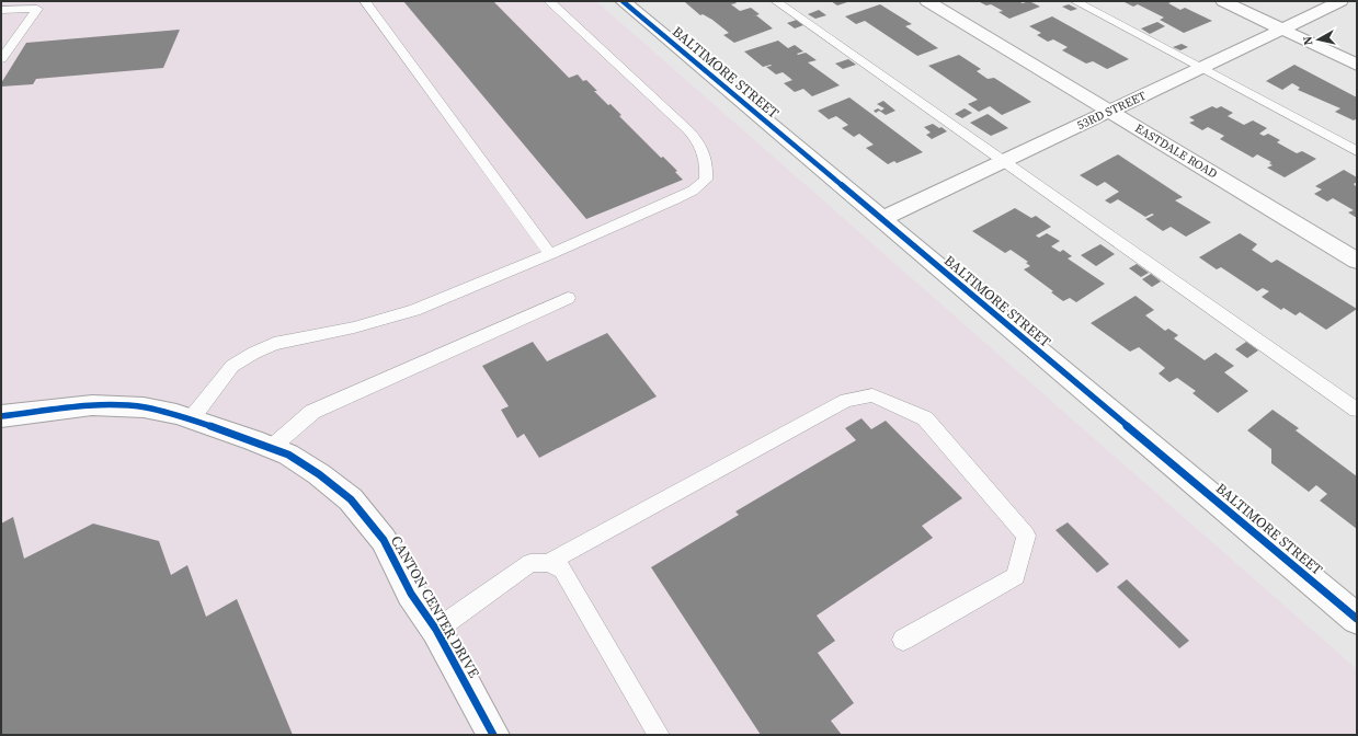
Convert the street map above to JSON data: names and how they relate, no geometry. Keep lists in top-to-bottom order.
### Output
{
  "streets": {
    "street": [
      "BALTIMORE STREET",
      "53RD STREET",
      "EASTDALE ROAD",
      "CANTON CENTER DRIVE"
    ]
  },
  "crossings": [
    ["BALTIMORE STREET", "53RD STREET"],
    ["53RD STREET", "EASTDALE ROAD"]
  ],
  "north": "left"
}
